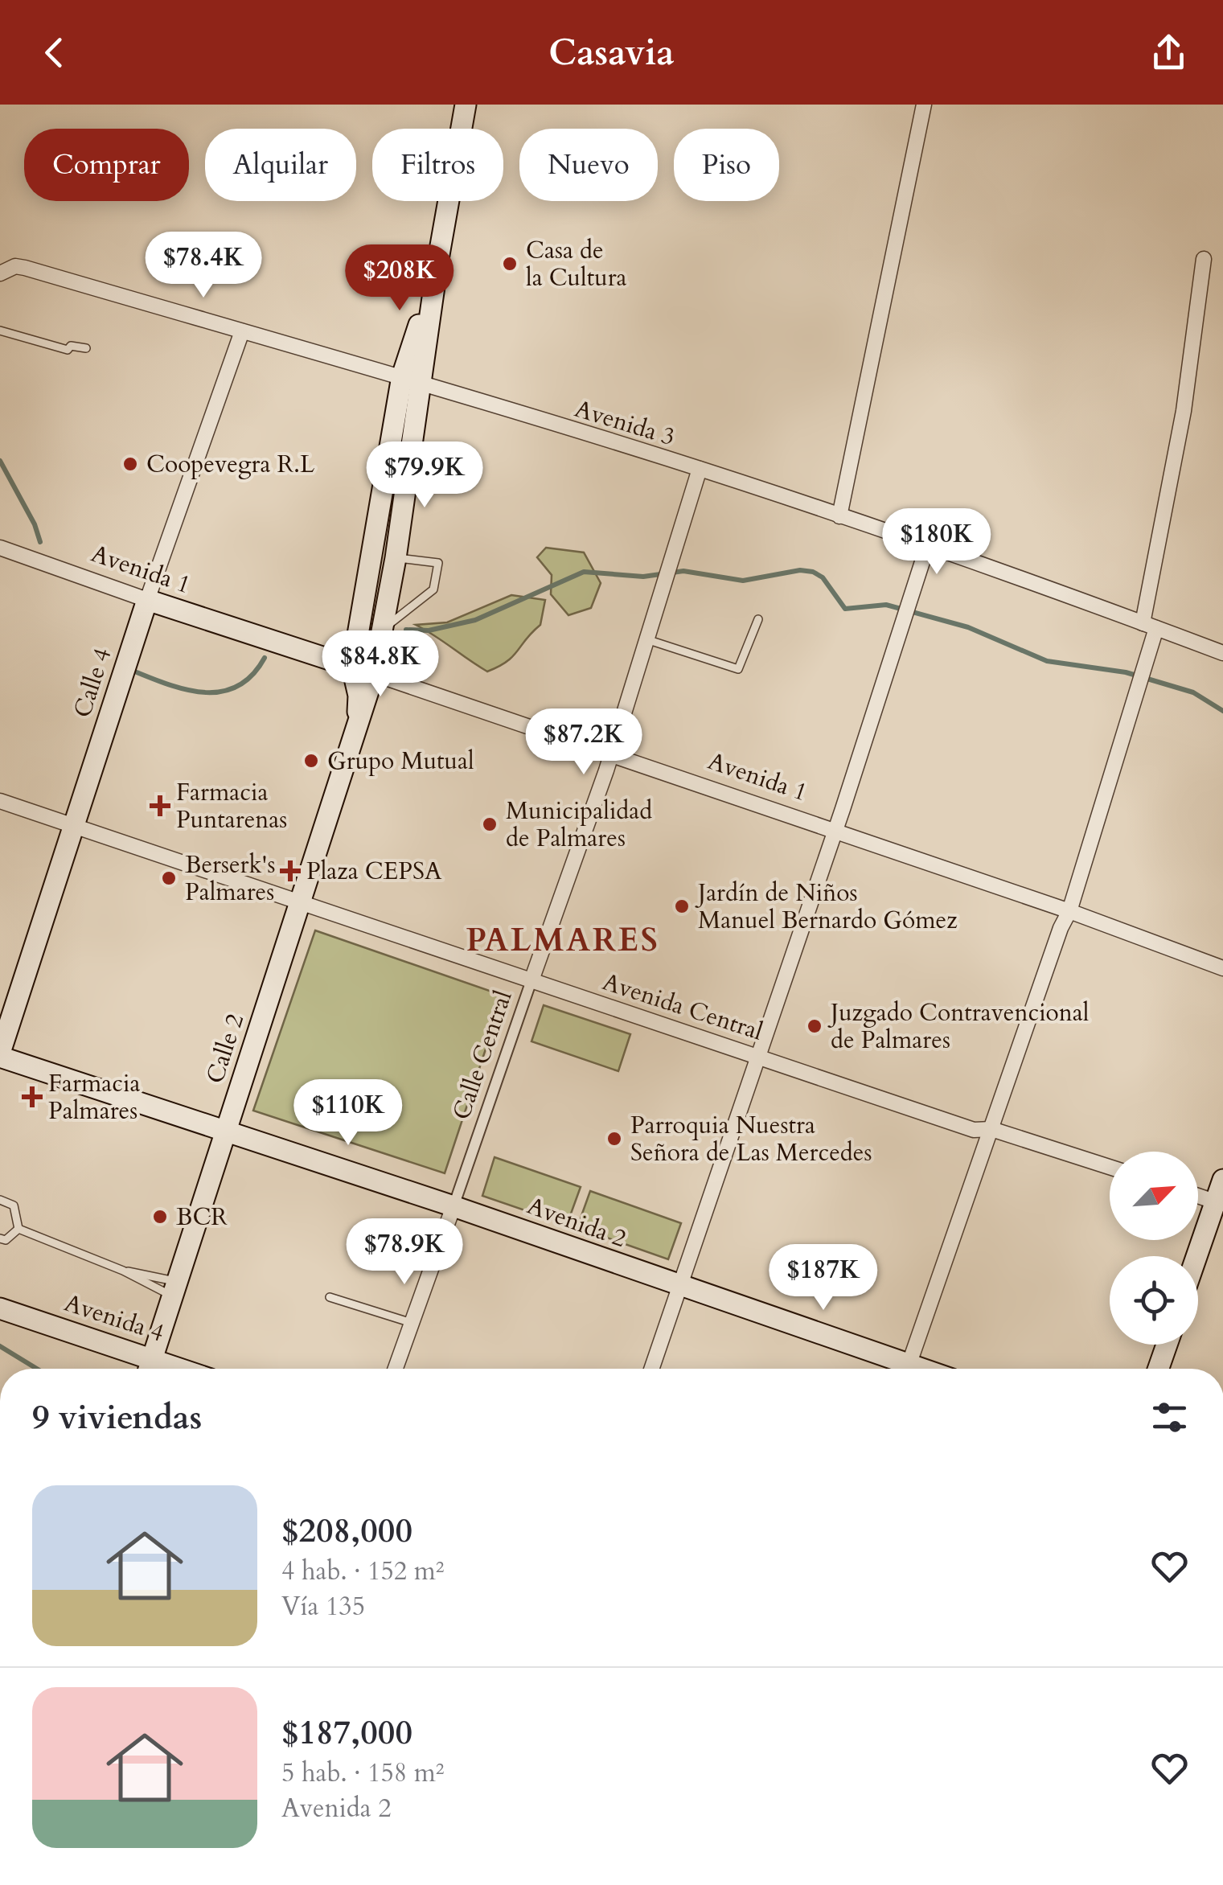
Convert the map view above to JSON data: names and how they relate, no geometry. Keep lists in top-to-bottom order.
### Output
{
  "streets": {
    "main road": [
      "Avenida 1",
      "Calle 4",
      "Calle 2",
      "Avenida 2",
      "Avenida 4"
    ],
    "street": ["Avenida 3", "Avenida Central", "Calle Central"]
  },
  "crossings": [
    ["Avenida 3", "Calle 4"],
    ["Avenida 3", "Calle 2"],
    ["Avenida 3", "Calle Central"],
    ["Avenida 1", "Calle 4"],
    ["Avenida 1", "Calle 2"],
    ["Avenida 1", "Calle Central"],
    ["Calle 4", "Avenida Central"],
    ["Calle 4", "Avenida 2"],
    ["Avenida Central", "Calle 2"],
    ["Avenida Central", "Calle Central"],
    ["Calle 2", "Avenida 2"],
    ["Calle 2", "Avenida 4"],
    ["Calle Central", "Avenida 2"]
  ],
  "districts": ["PALMARES"],
  "places": {
    "other": [
      "Casa de la Cultura",
      "Coopevegra R.L",
      "Grupo Mutual",
      "Municipalidad de Palmares",
      "Berserk's Palmares",
      "Jardín de Niños Manuel Bernardo Gómez",
      "Juzgado Contravencional de Palmares",
      "Parroquia Nuestra Señora de Las Mercedes",
      "BCR"
    ],
    "health": ["Farmacia Puntarenas", "Plaza CEPSA", "Farmacia Palmares"]
  },
  "north": "top right",
  "page": {
    "header": "Casavia",
    "chip": [
      "Comprar",
      "Alquilar",
      "Filtros",
      "Nuevo",
      "Piso"
    ],
    "price": [
      "$78.4K",
      "$208K",
      "$79.9K",
      "$180K",
      "$84.8K",
      "$87.2K",
      "$110K",
      "$78.9K",
      "$187K"
    ],
    "heading": "9 viviendas",
    "list": [
      {
        "name": "$208,000",
        "note": "4 hab. · 152 m² · Vía 135"
      },
      {
        "name": "$187,000",
        "note": "5 hab. · 158 m² · Avenida 2"
      }
    ]
  }
}
